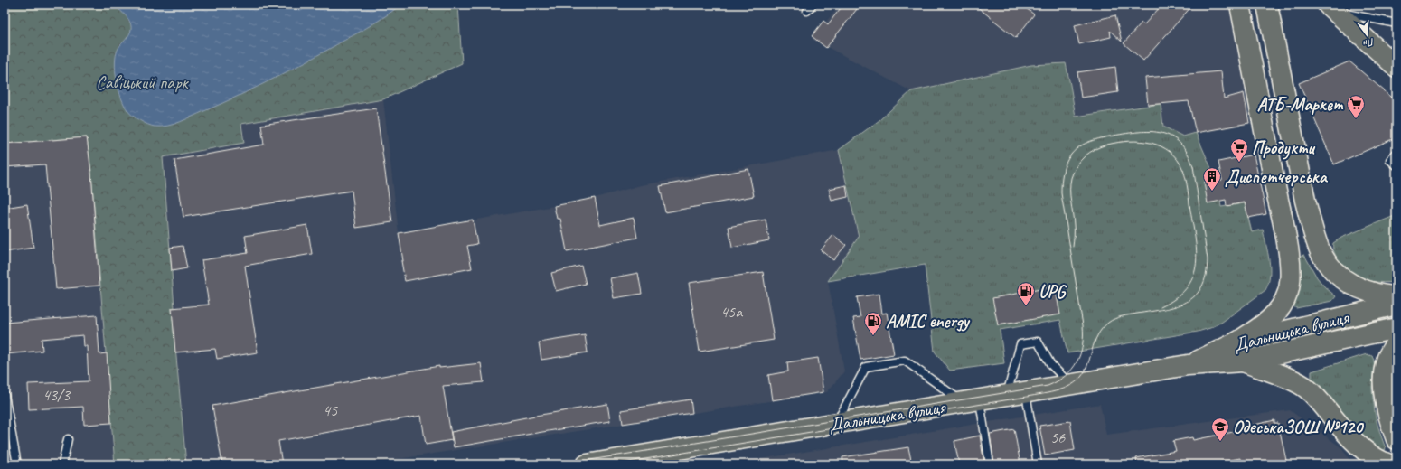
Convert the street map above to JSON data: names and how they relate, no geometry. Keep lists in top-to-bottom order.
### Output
{
  "streets": {
    "main road": ["Дальницька вулиця"]
  },
  "parks": ["Савіцький парк"],
  "places": {
    "supermarket": ["АТБ-Маркет", "Продукти"],
    "building": ["Диспетчерська"],
    "fuel station": ["UPG", "AMIC energy"],
    "school or university": ["ОдеськаЗОШ №120"]
  },
  "house_numbers": [
    "45а",
    "43/3",
    "45",
    "56"
  ],
  "north": "bottom"
}
